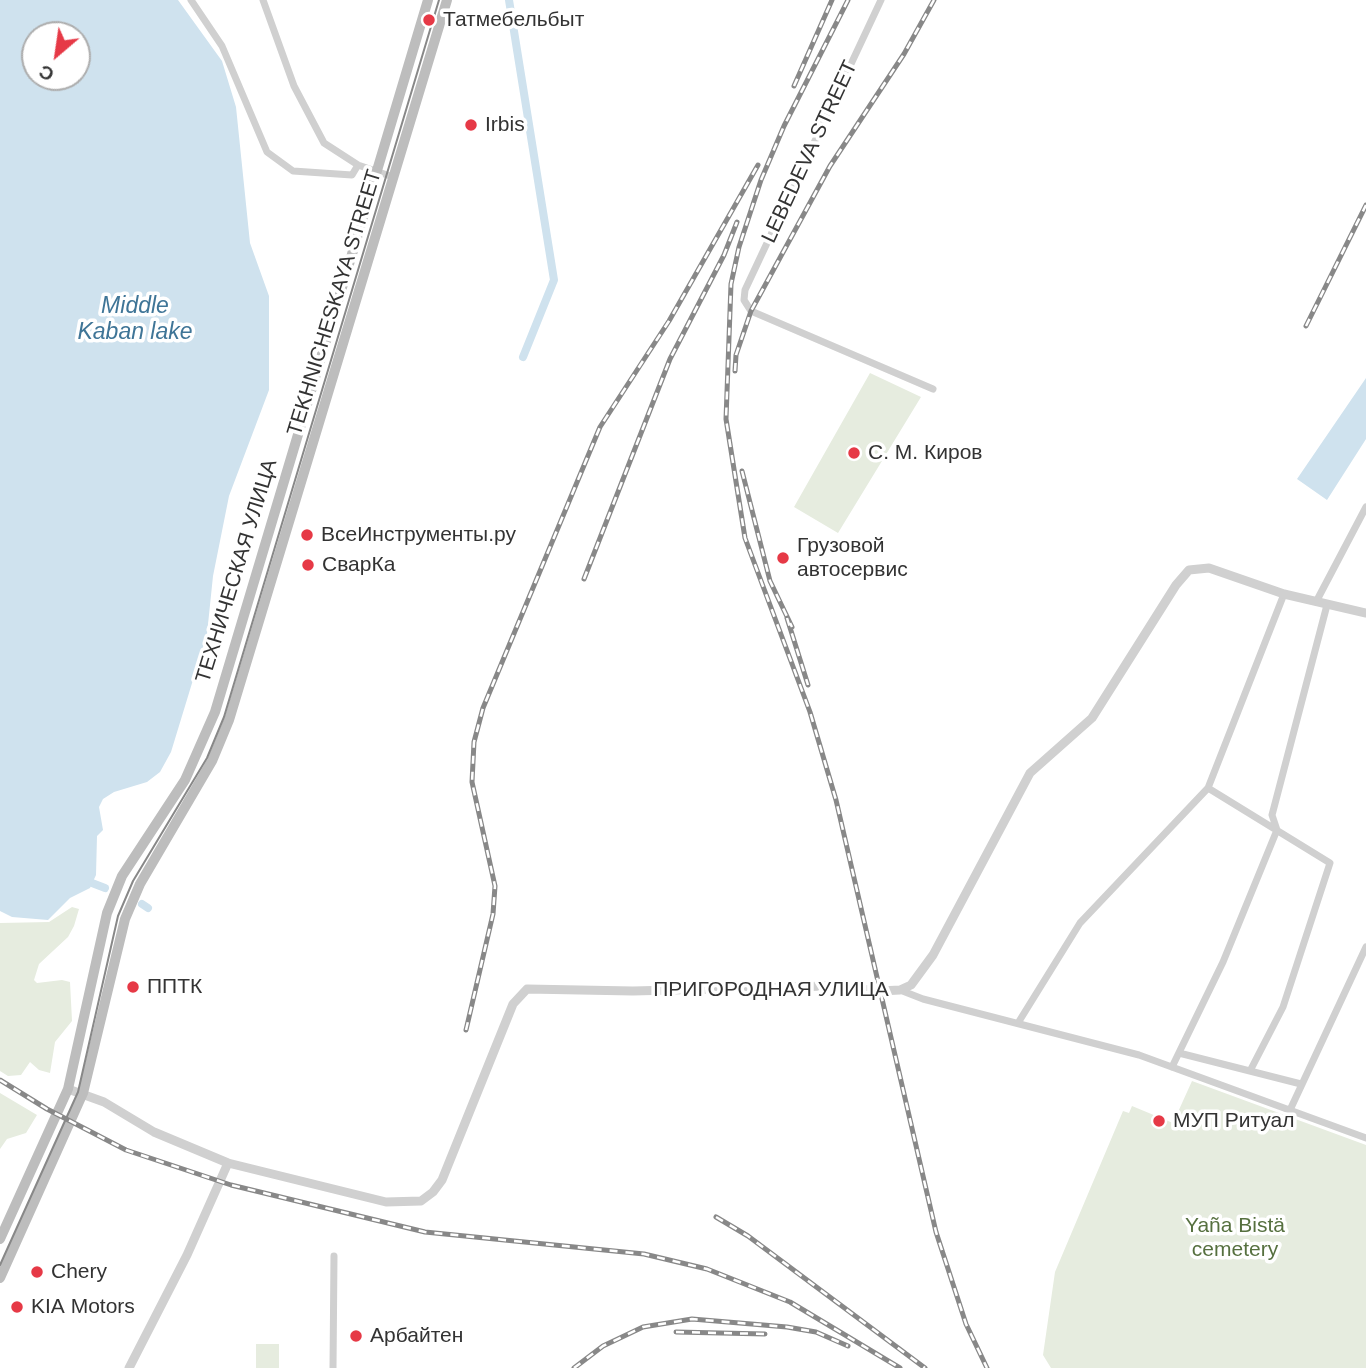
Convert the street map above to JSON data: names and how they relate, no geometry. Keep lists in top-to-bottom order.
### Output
{
  "streets": {
    "main road": ["TEKHNICHESKAYA STREET", "ТЕХНИЧЕСКАЯ УЛИЦА"],
    "street": ["LEBEDEVA STREET", "ПРИГОРОДНАЯ УЛИЦА"]
  },
  "water": ["Middle Kaban lake"],
  "parks": ["Yaña Bistä cemetery"],
  "places": [
    "Татмебельбыт",
    "Irbis",
    "С. М. Киров",
    "ВсеИнструменты.ру",
    "Грузовой автосервис",
    "СварКа",
    "ППТК",
    "МУП Ритуал",
    "Chery",
    "KIA Motors",
    "Арбайтен"
  ],
  "north": "bottom left"
}
